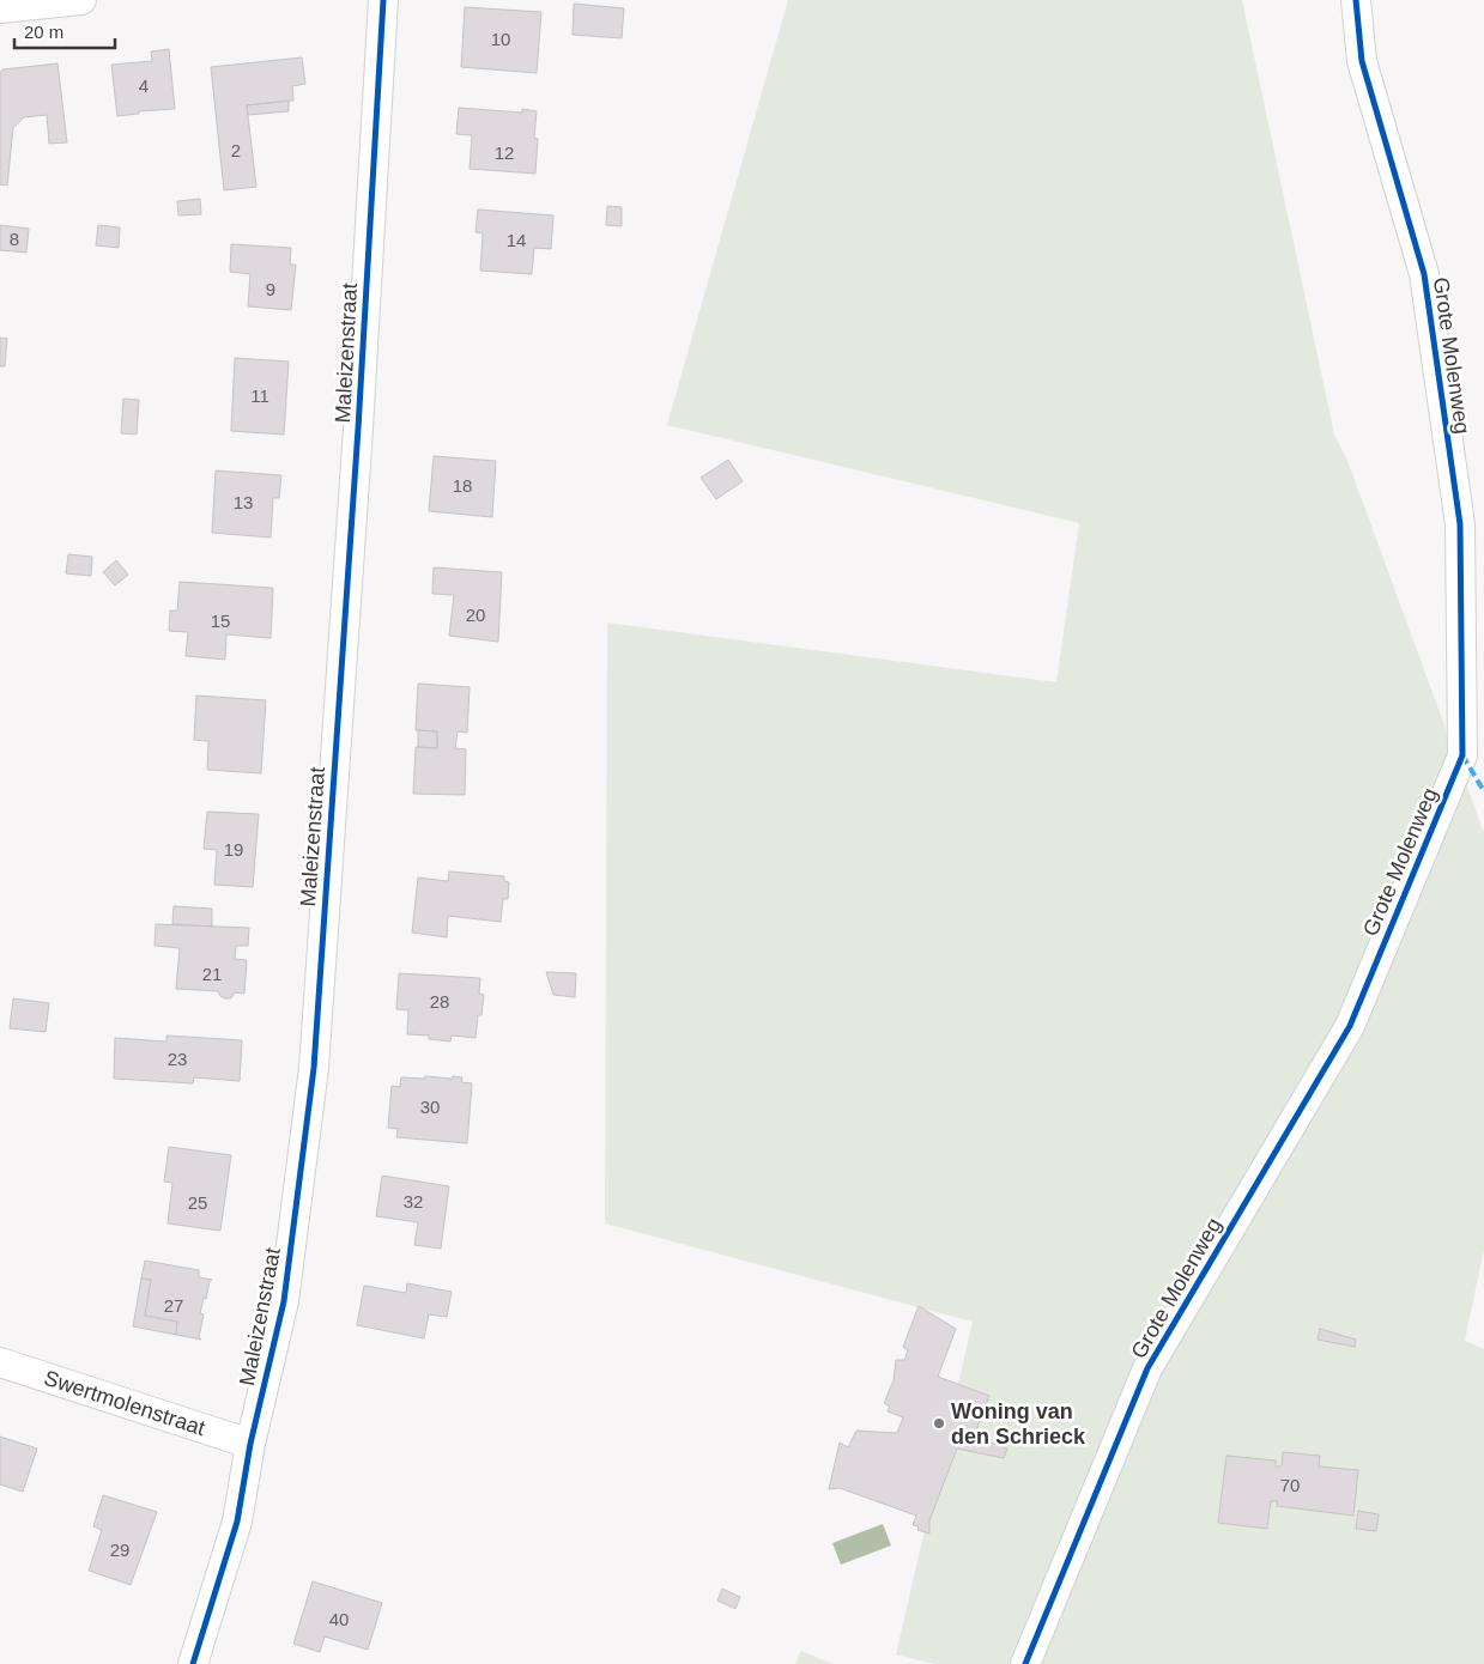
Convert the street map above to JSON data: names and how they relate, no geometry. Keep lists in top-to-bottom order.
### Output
{
  "streets": {
    "street": ["Maleizenstraat", "Grote Molenweg", "Swertmolenstraat"]
  },
  "crossings": [
    ["Maleizenstraat", "Swertmolenstraat"]
  ],
  "places": ["Woning van den Schrieck"],
  "house_numbers": [
    "10",
    "4",
    "2",
    "12",
    "8",
    "14",
    "9",
    "11",
    "18",
    "13",
    "20",
    "15",
    "19",
    "21",
    "28",
    "23",
    "30",
    "32",
    "25",
    "27",
    "70",
    "29",
    "40"
  ],
  "scale_bar": "20 m"
}
